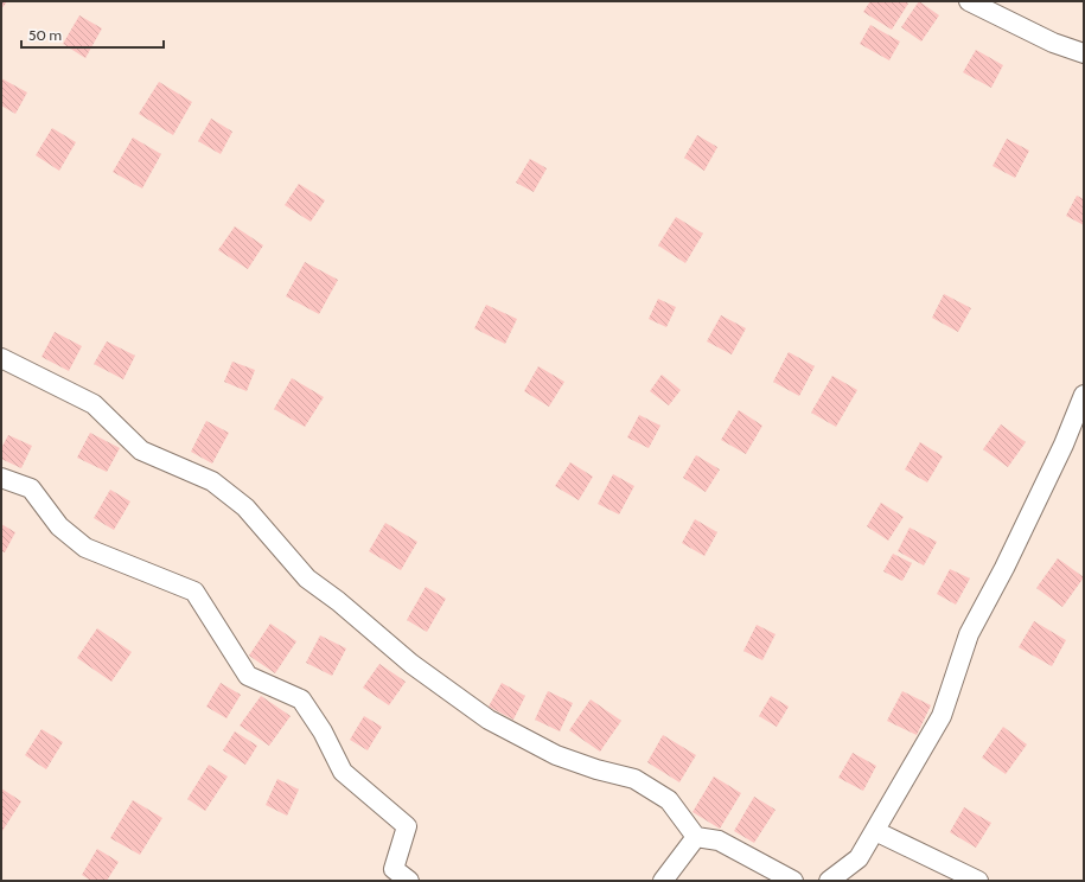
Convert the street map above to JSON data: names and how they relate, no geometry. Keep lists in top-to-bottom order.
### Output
{
  "scale_bar": "50 m"
}
